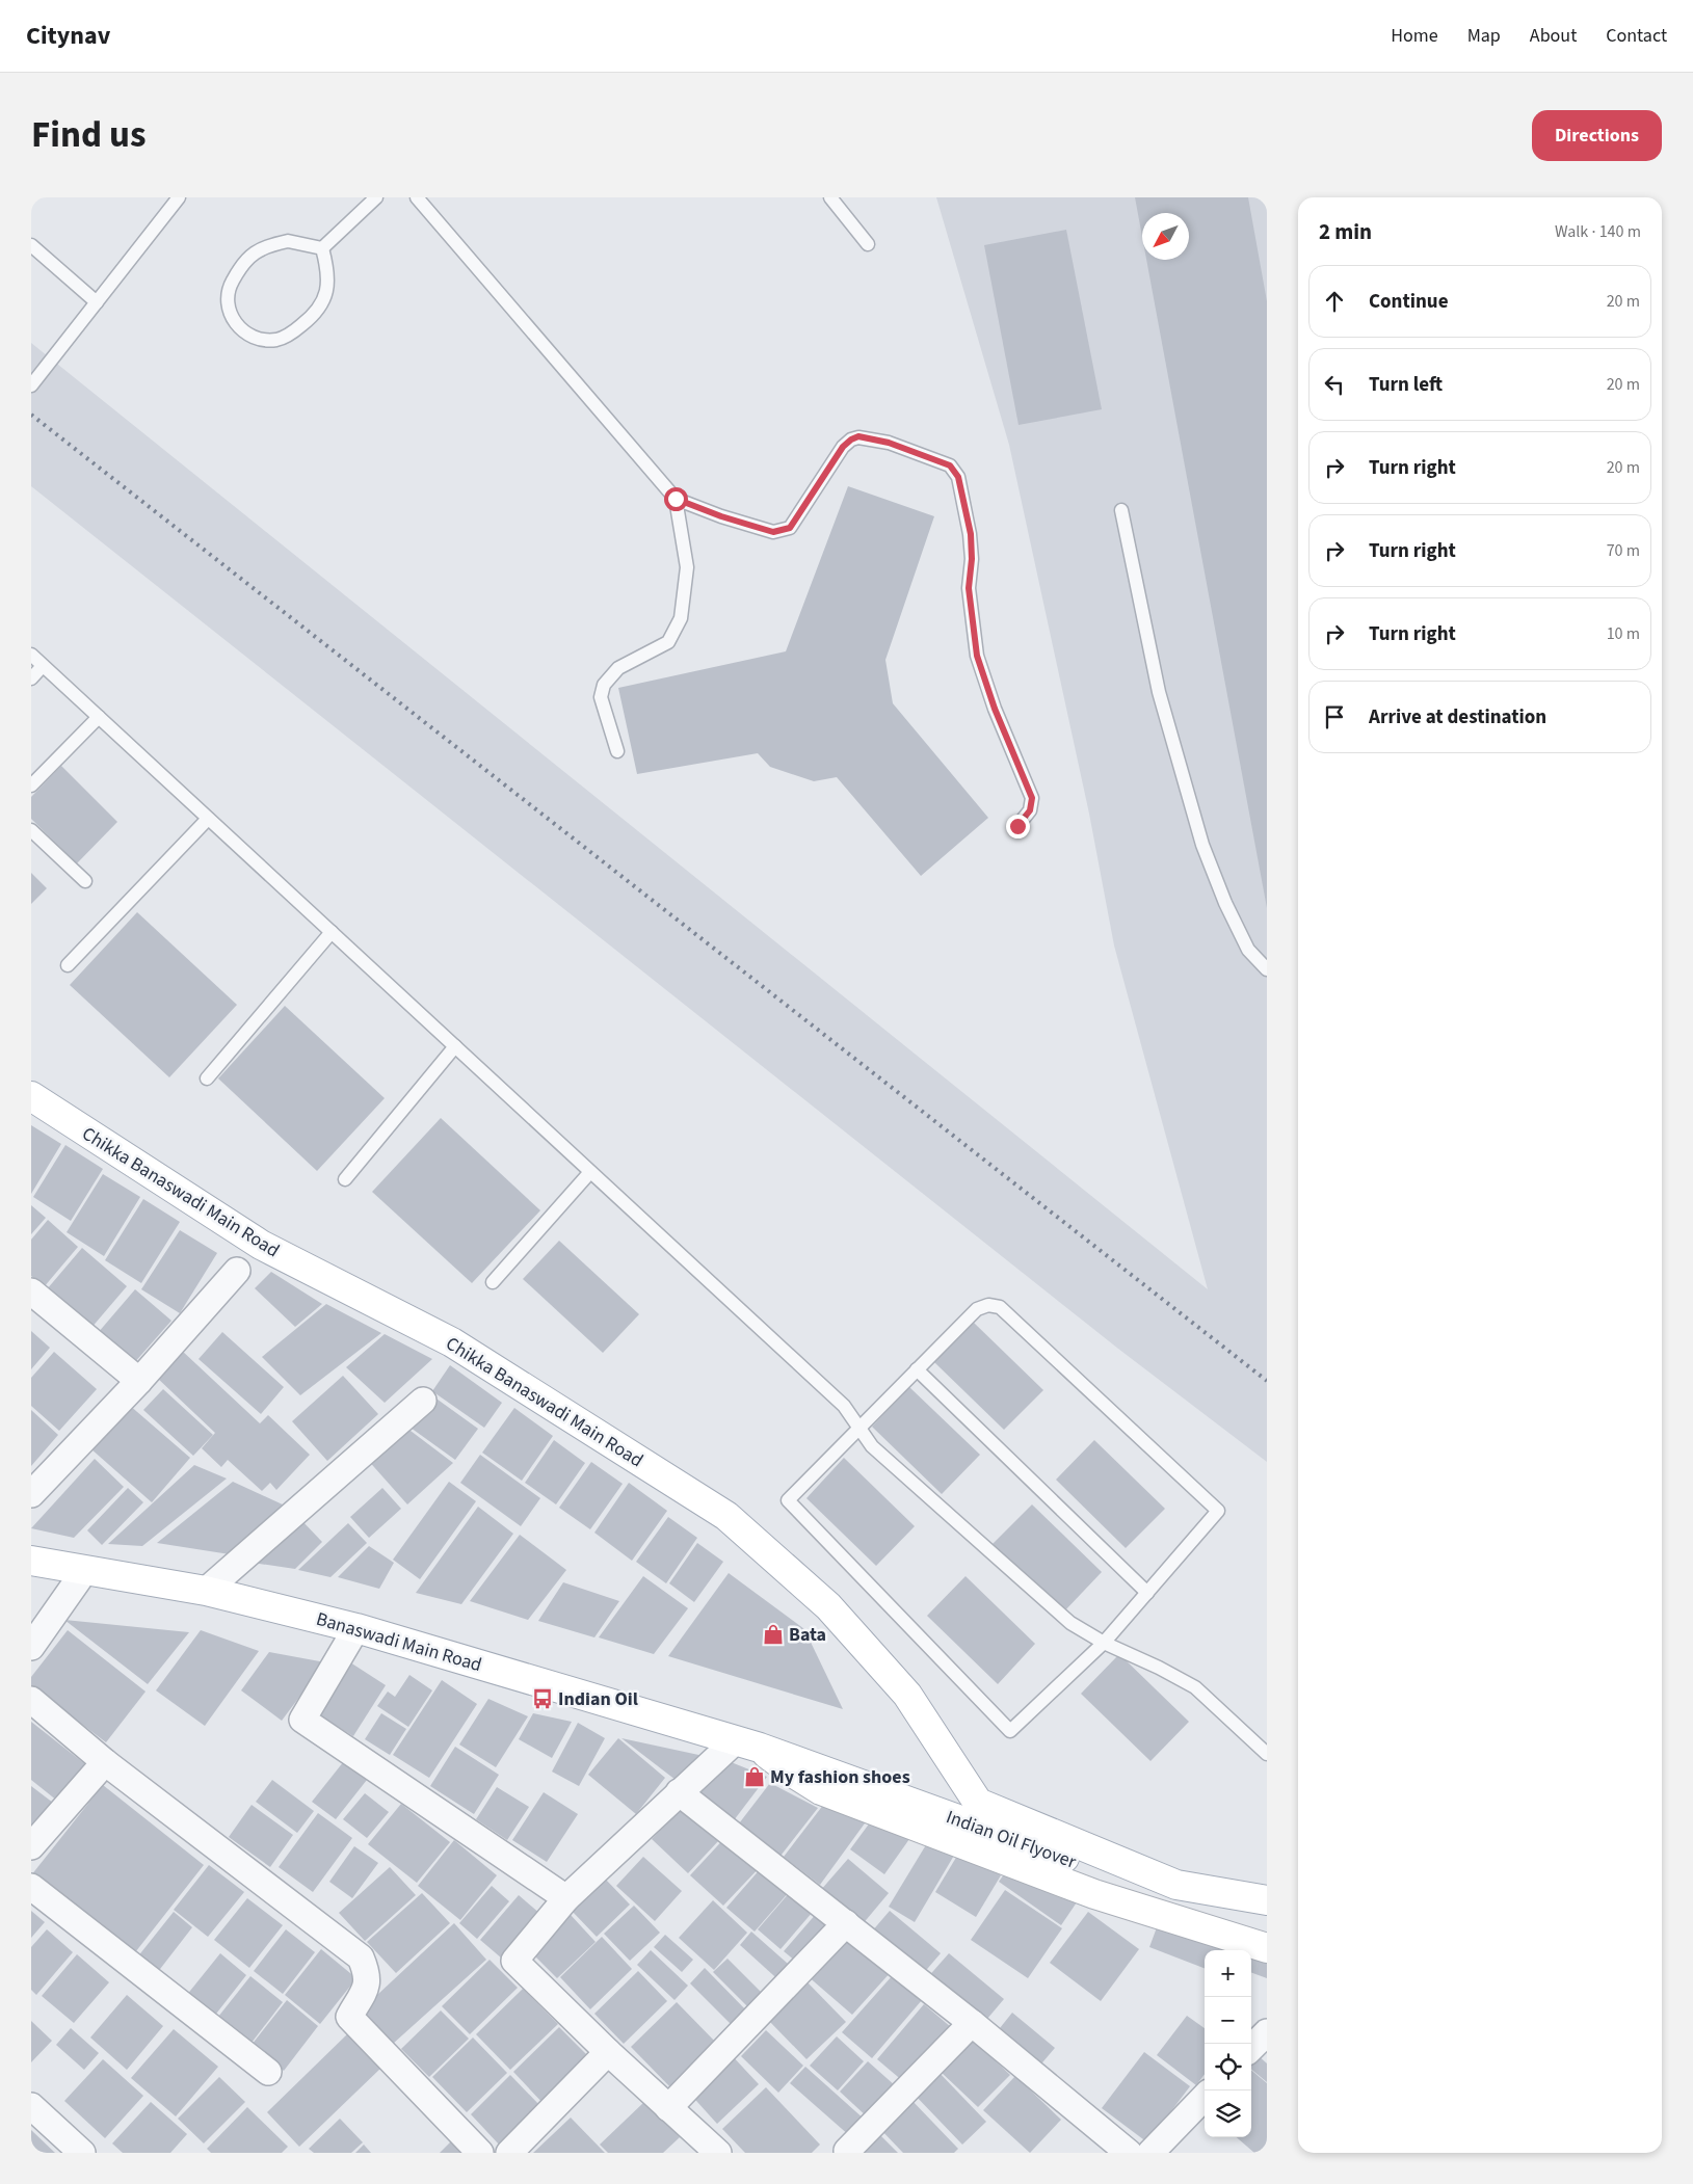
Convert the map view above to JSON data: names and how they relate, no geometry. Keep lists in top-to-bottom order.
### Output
{
  "streets": {
    "main road": ["Chikka Banaswadi Main Road", "Banaswadi Main Road", "Indian Oil Flyover"]
  },
  "crossings": [
    ["Chikka Banaswadi Main Road", "Indian Oil Flyover"],
    ["Banaswadi Main Road", "Indian Oil Flyover"]
  ],
  "places": {
    "shop": ["Bata", "My fashion shoes"],
    "bus stop": ["Indian Oil"]
  },
  "north": "bottom left",
  "page": {
    "header": "Citynav",
    "nav": [
      "Home",
      "Map",
      "About",
      "Contact"
    ],
    "title": "Find us",
    "buttons": "Directions",
    "heading": ["2 min", "Walk · 140 m"],
    "list": [
      ["Continue", "20 m"],
      ["Turn left", "20 m"],
      ["Turn right", "20 m"],
      ["Turn right", "70 m"],
      ["Turn right", "10 m"],
      "Arrive at destination"
    ],
    "map_buttons": ["+", "−"]
  }
}
